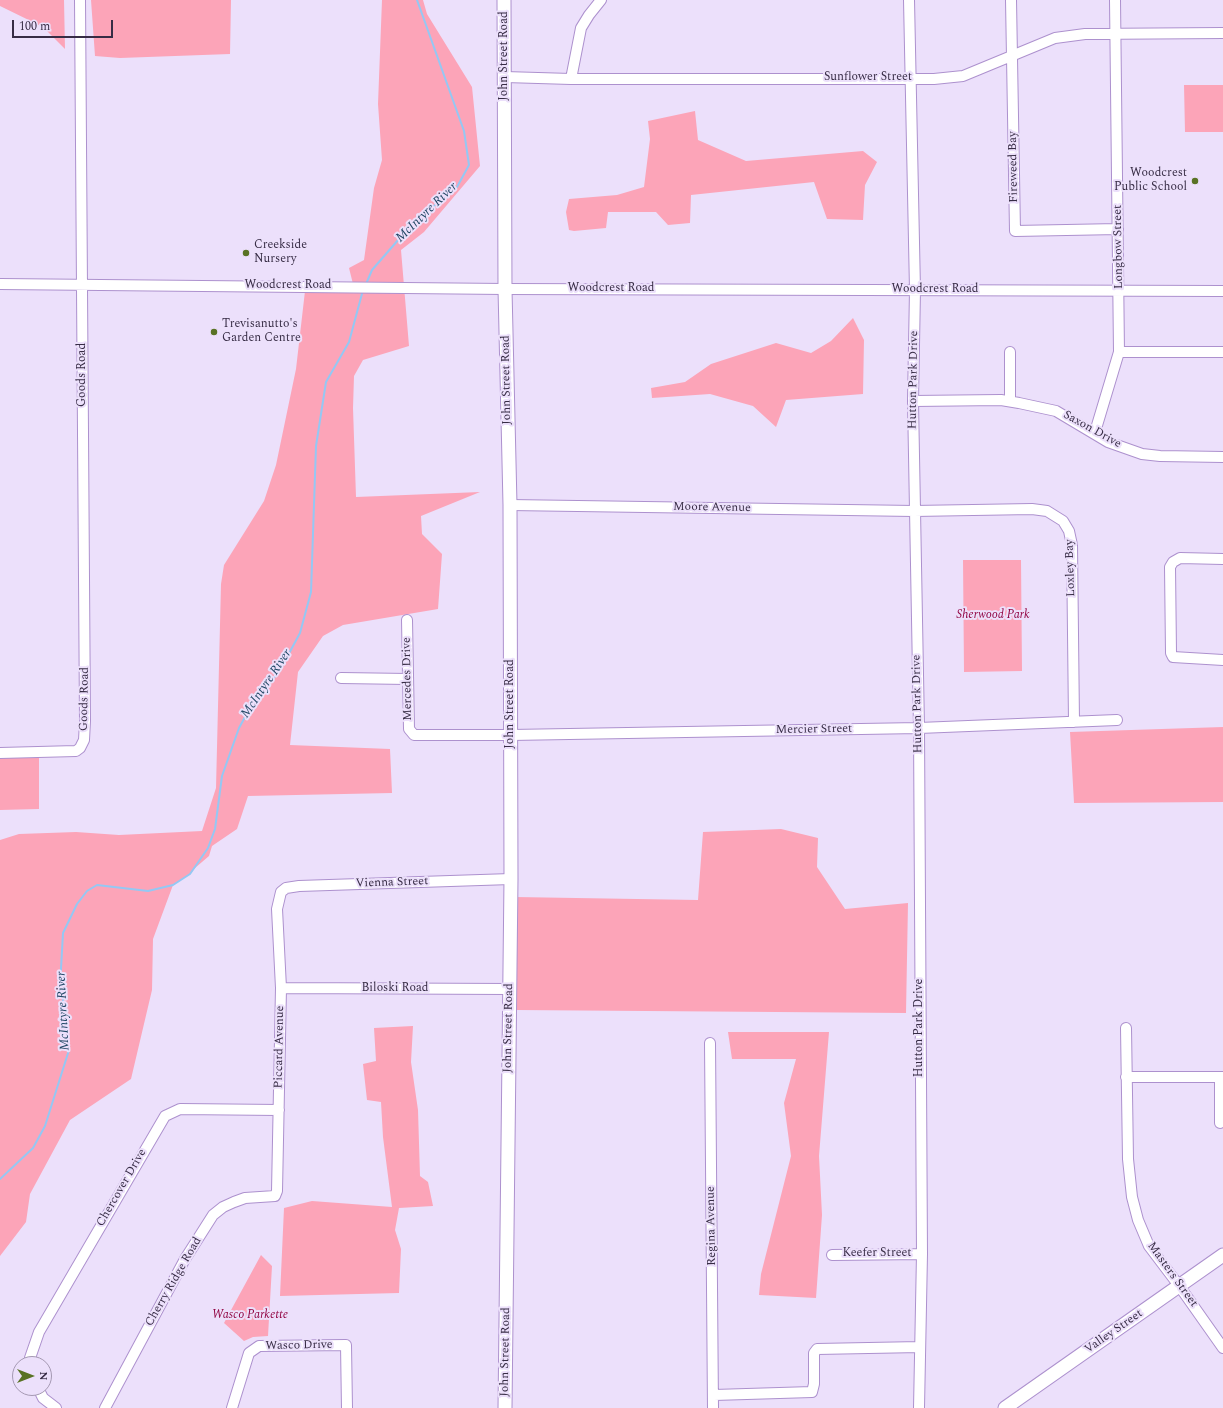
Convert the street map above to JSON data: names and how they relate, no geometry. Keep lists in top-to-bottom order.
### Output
{
  "streets": {
    "main road": ["John Street Road", "Valley Street"],
    "street": [
      "Sunflower Street",
      "Fireweed Bay",
      "Longbow Street",
      "Woodcrest Road",
      "Goods Road",
      "Hutton Park Drive",
      "Saxon Drive",
      "Moore Avenue",
      "Loxley Bay",
      "Mercedes Drive",
      "Mercier Street",
      "Vienna Street",
      "Biloski Road",
      "Piccard Avenue",
      "Chercover Drive",
      "Regina Avenue",
      "Keefer Street",
      "Masters Street",
      "Cherry Ridge Road",
      "Wasco Drive"
    ]
  },
  "crossings": [
    ["John Street Road", "Sunflower Street"],
    ["John Street Road", "Woodcrest Road"],
    ["John Street Road", "Moore Avenue"],
    ["John Street Road", "Mercedes Drive"],
    ["John Street Road", "Mercier Street"],
    ["John Street Road", "Vienna Street"],
    ["John Street Road", "Biloski Road"],
    ["Sunflower Street", "Fireweed Bay"],
    ["Sunflower Street", "Longbow Street"],
    ["Sunflower Street", "Hutton Park Drive"],
    ["Fireweed Bay", "Longbow Street"],
    ["Longbow Street", "Woodcrest Road"],
    ["Longbow Street", "Saxon Drive"],
    ["Woodcrest Road", "Goods Road"],
    ["Woodcrest Road", "Hutton Park Drive"],
    ["Hutton Park Drive", "Saxon Drive"],
    ["Hutton Park Drive", "Moore Avenue"],
    ["Hutton Park Drive", "Loxley Bay"],
    ["Hutton Park Drive", "Mercier Street"],
    ["Hutton Park Drive", "Keefer Street"],
    ["Moore Avenue", "Loxley Bay"],
    ["Loxley Bay", "Mercier Street"],
    ["Mercedes Drive", "Mercier Street"],
    ["Vienna Street", "Piccard Avenue"],
    ["Biloski Road", "Piccard Avenue"],
    ["Piccard Avenue", "Chercover Drive"],
    ["Piccard Avenue", "Cherry Ridge Road"],
    ["Masters Street", "Valley Street"]
  ],
  "water": ["McIntyre River"],
  "parks": ["Sherwood Park", "Wasco Parkette"],
  "places": ["Woodcrest Public School", "Creekside Nursery", "Trevisanutto's Garden Centre"],
  "scale_bar": "100 m",
  "north": "right"
}
